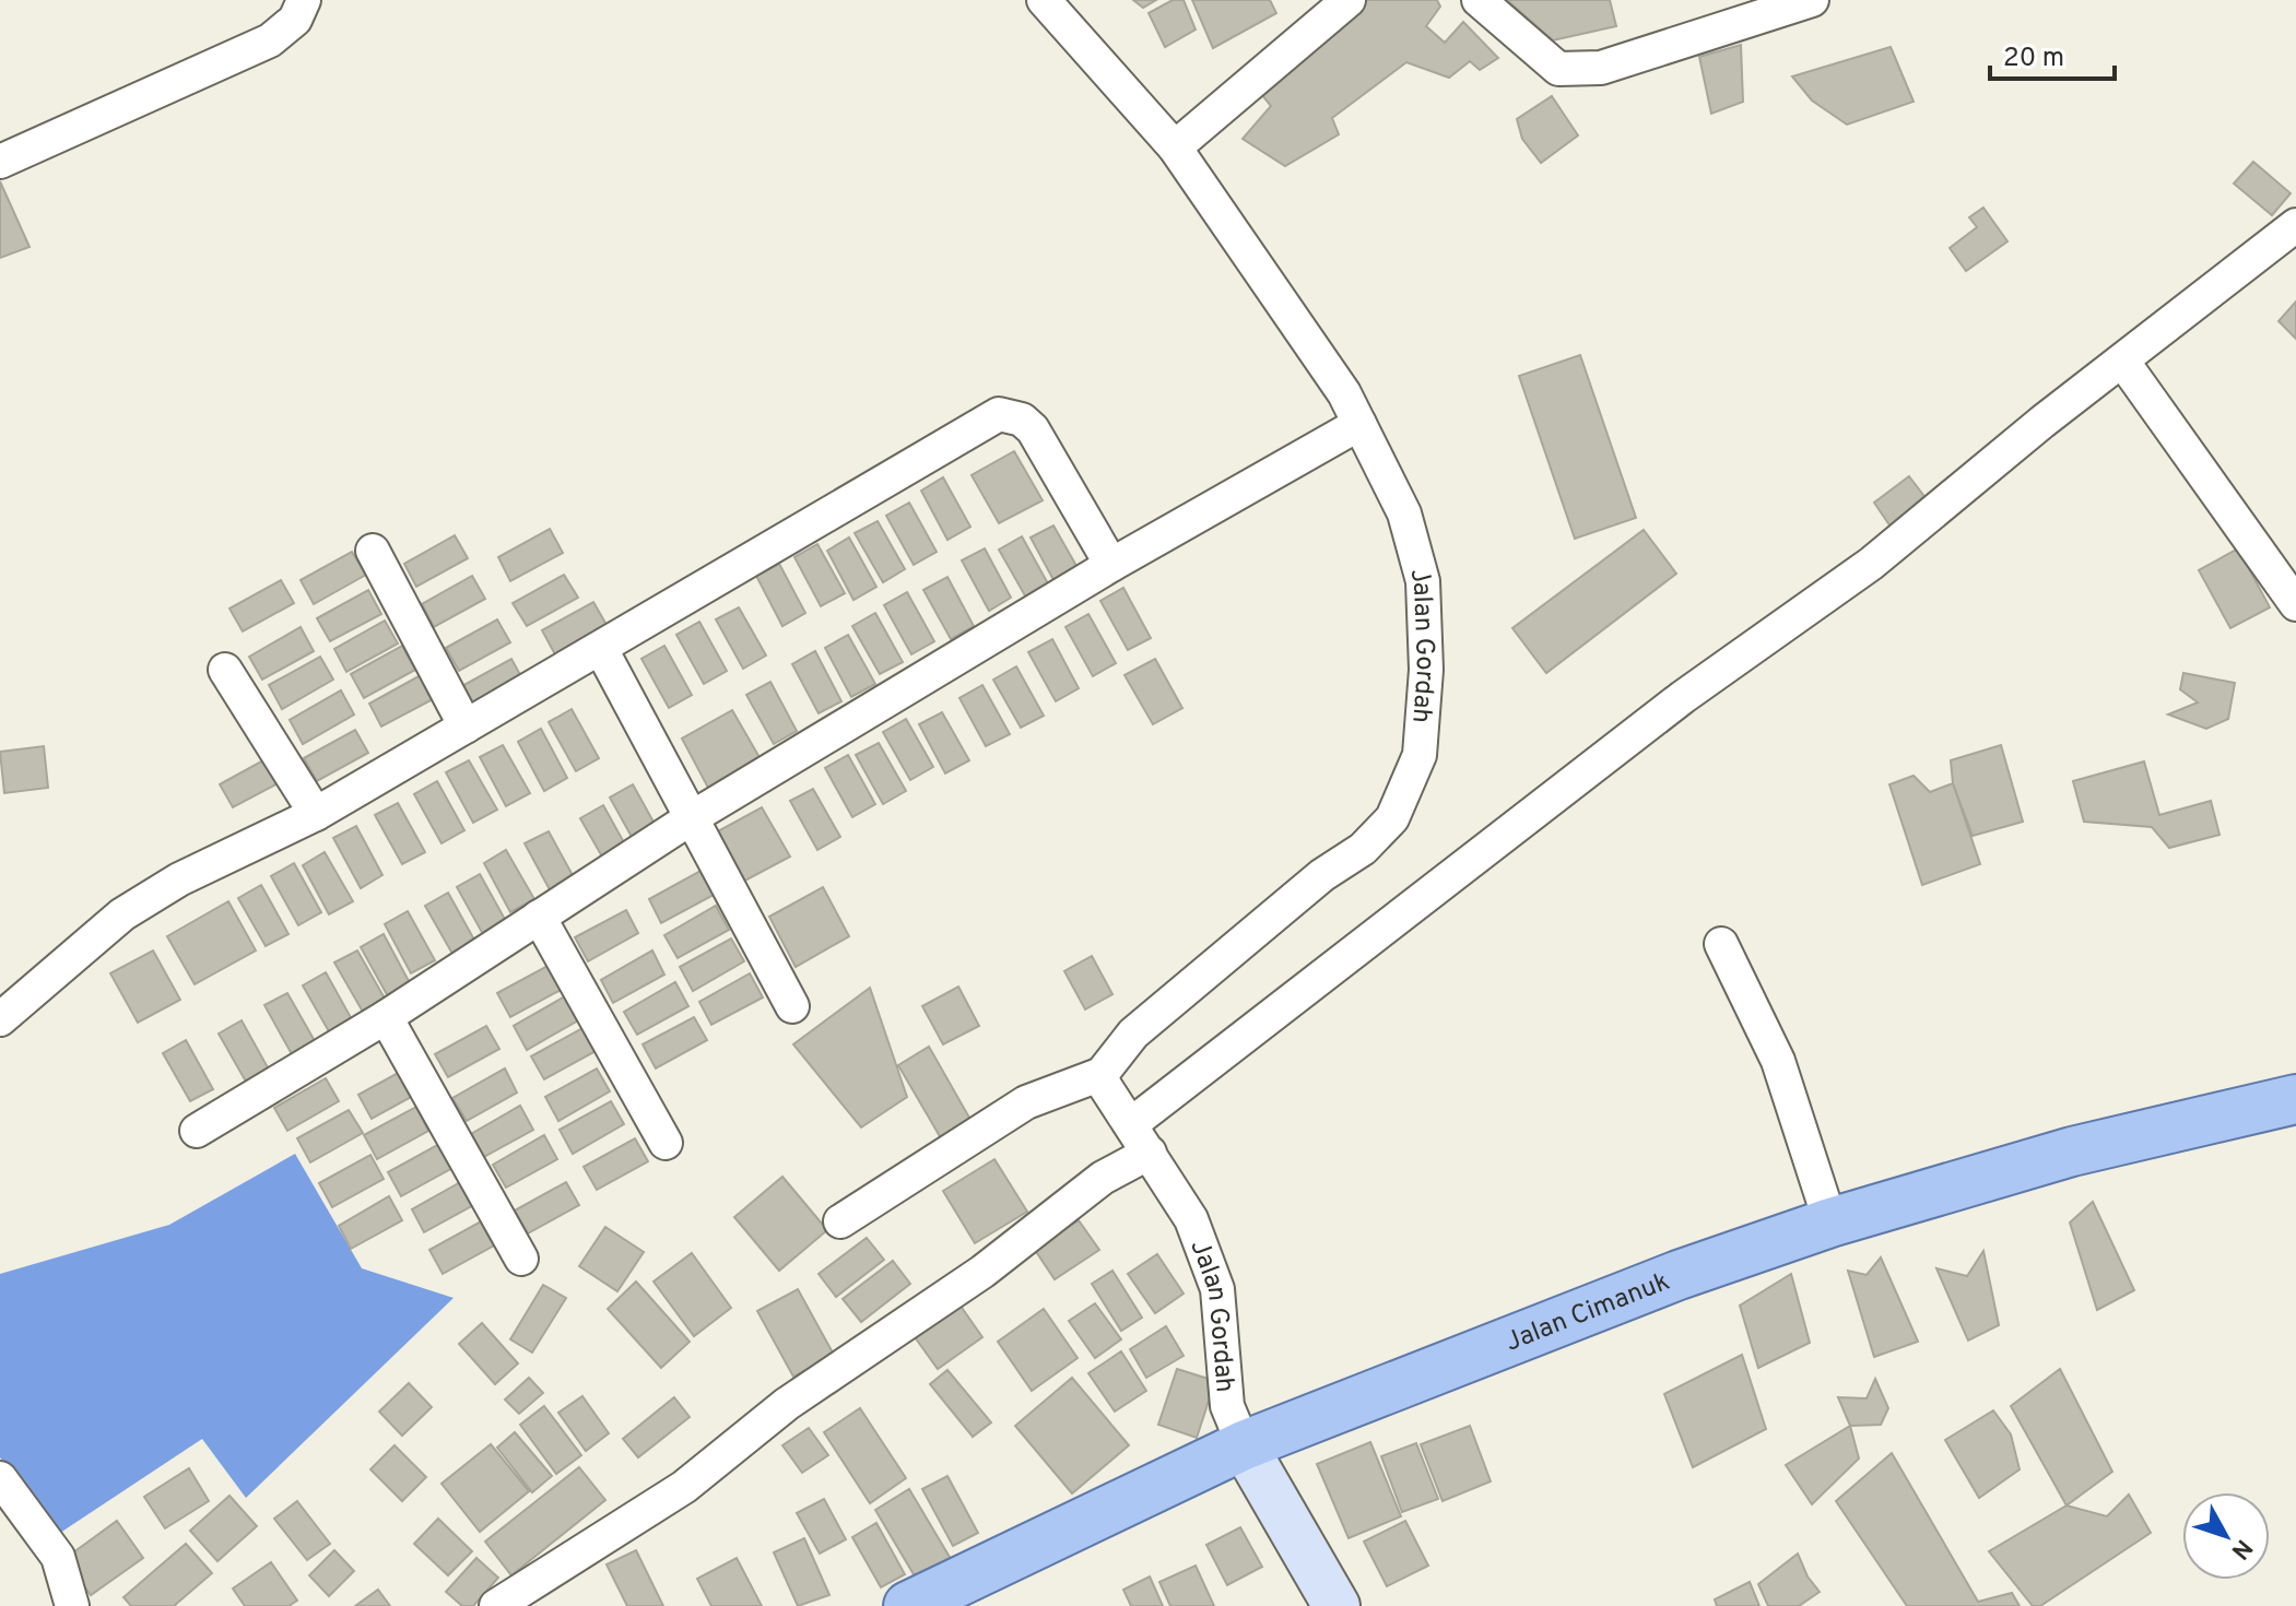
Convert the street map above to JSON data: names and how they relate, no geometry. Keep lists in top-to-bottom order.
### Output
{
  "streets": {
    "main road": ["Jalan Cimanuk"],
    "street": ["Jalan Gordah"]
  },
  "crossings": [
    ["Jalan Gordah", "Jalan Cimanuk"]
  ],
  "scale_bar": "20 m",
  "north": "bottom right"
}
